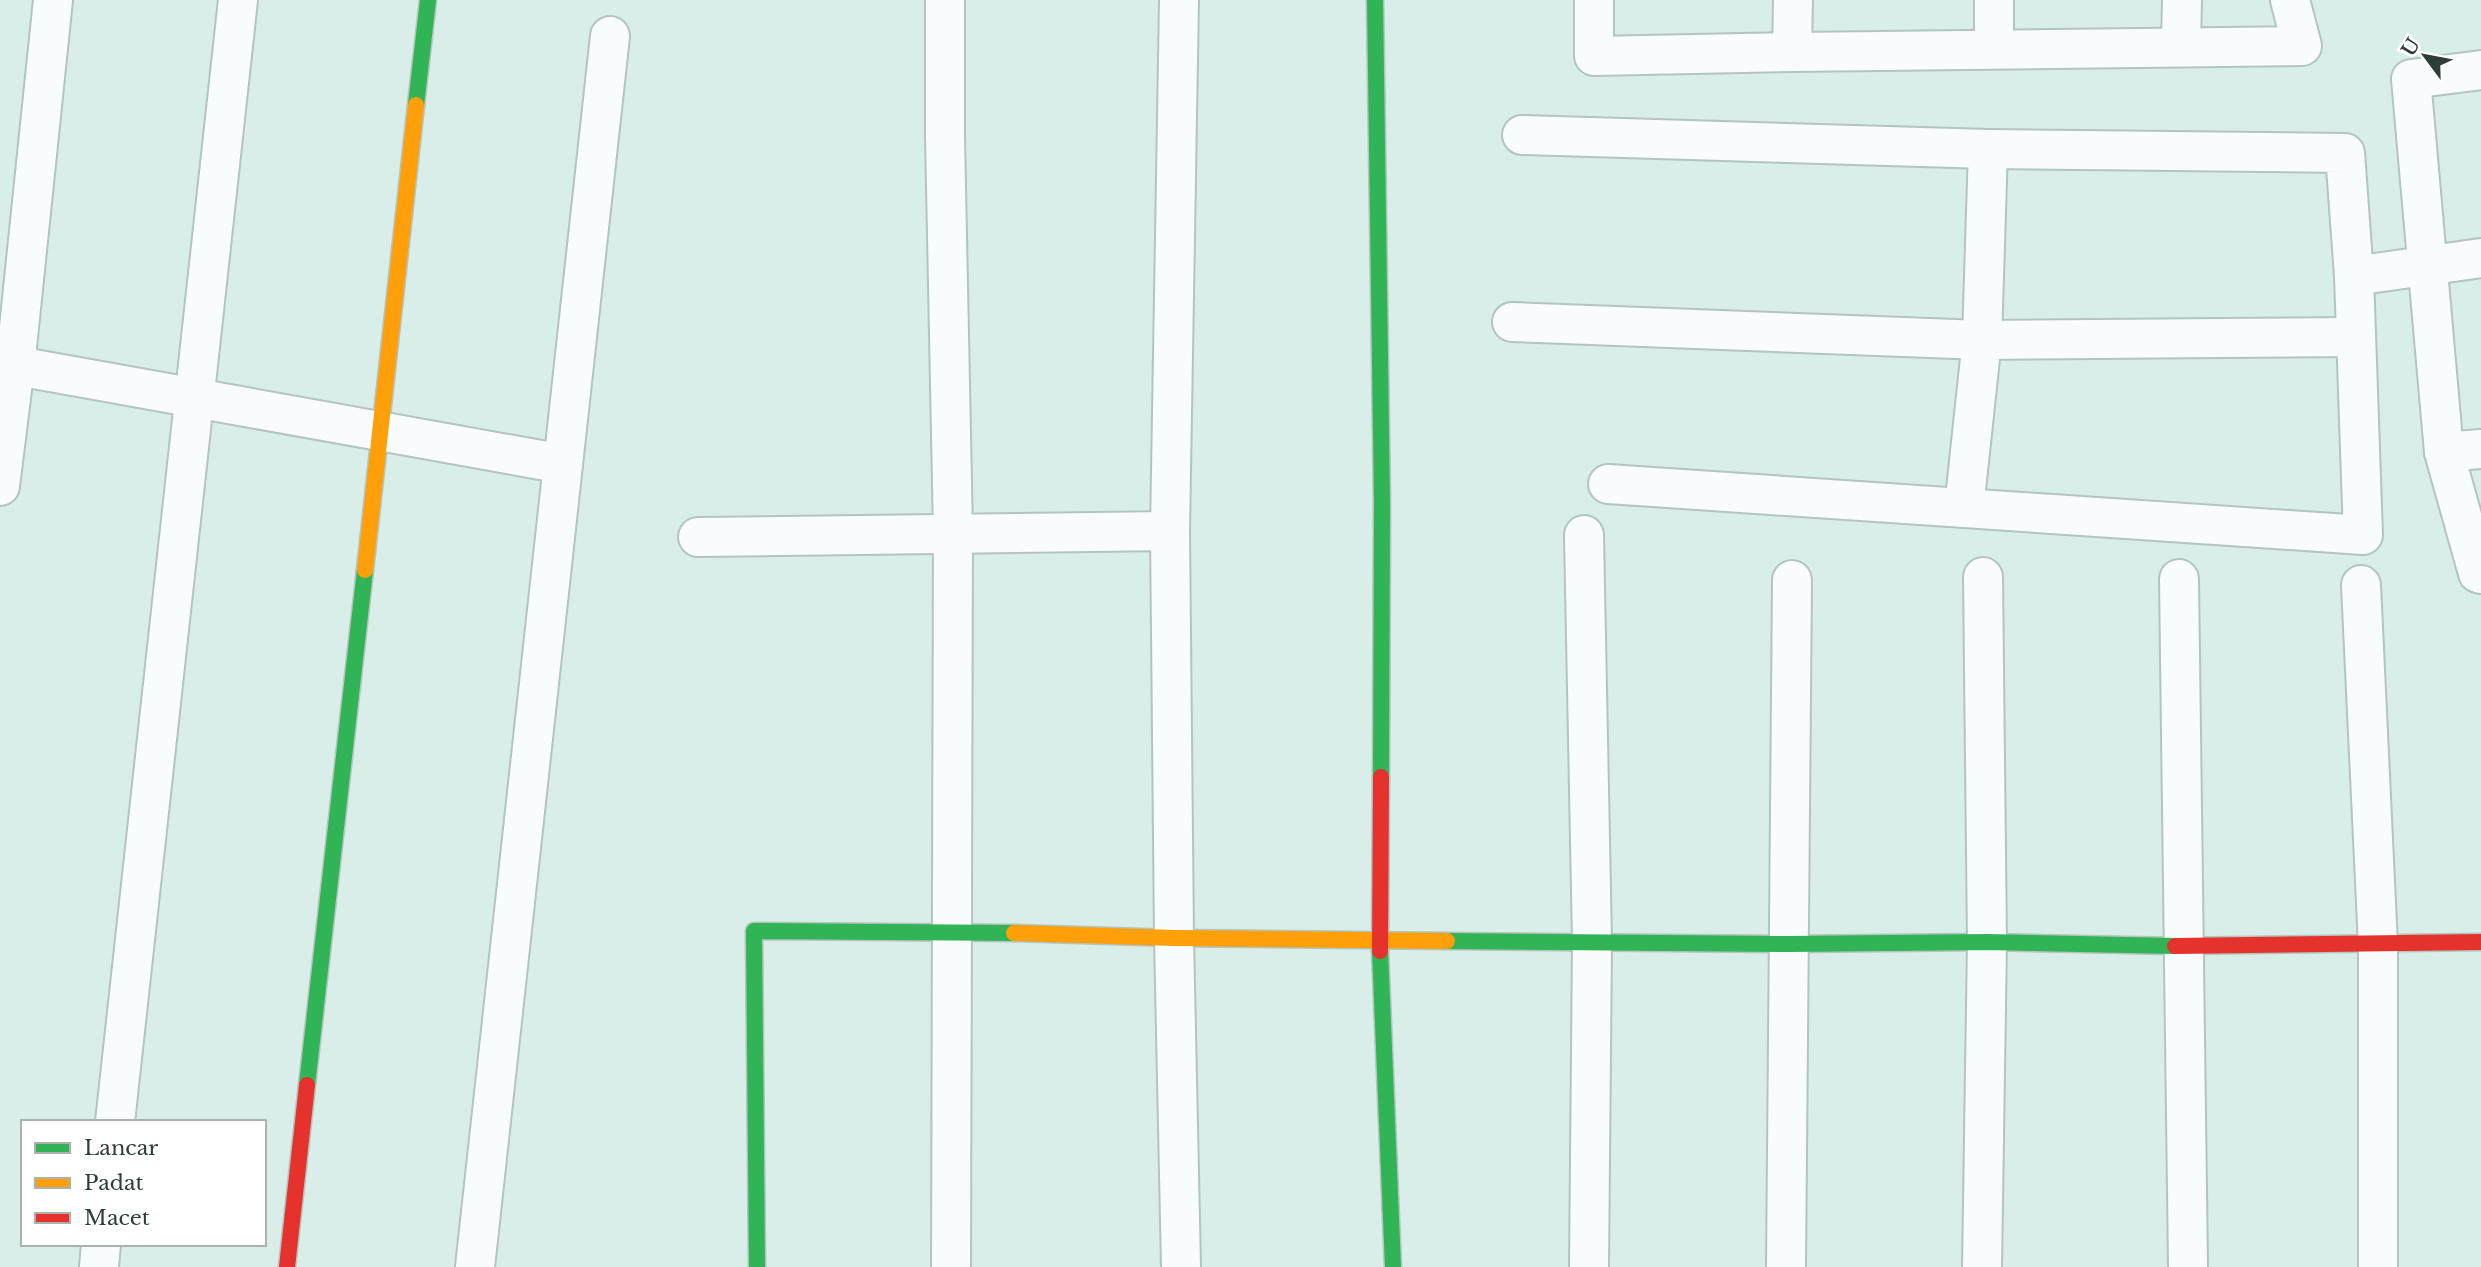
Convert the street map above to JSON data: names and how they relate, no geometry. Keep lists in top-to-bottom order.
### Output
{
  "legend": ["Lancar", "Padat", "Macet"],
  "north": "top left"
}
